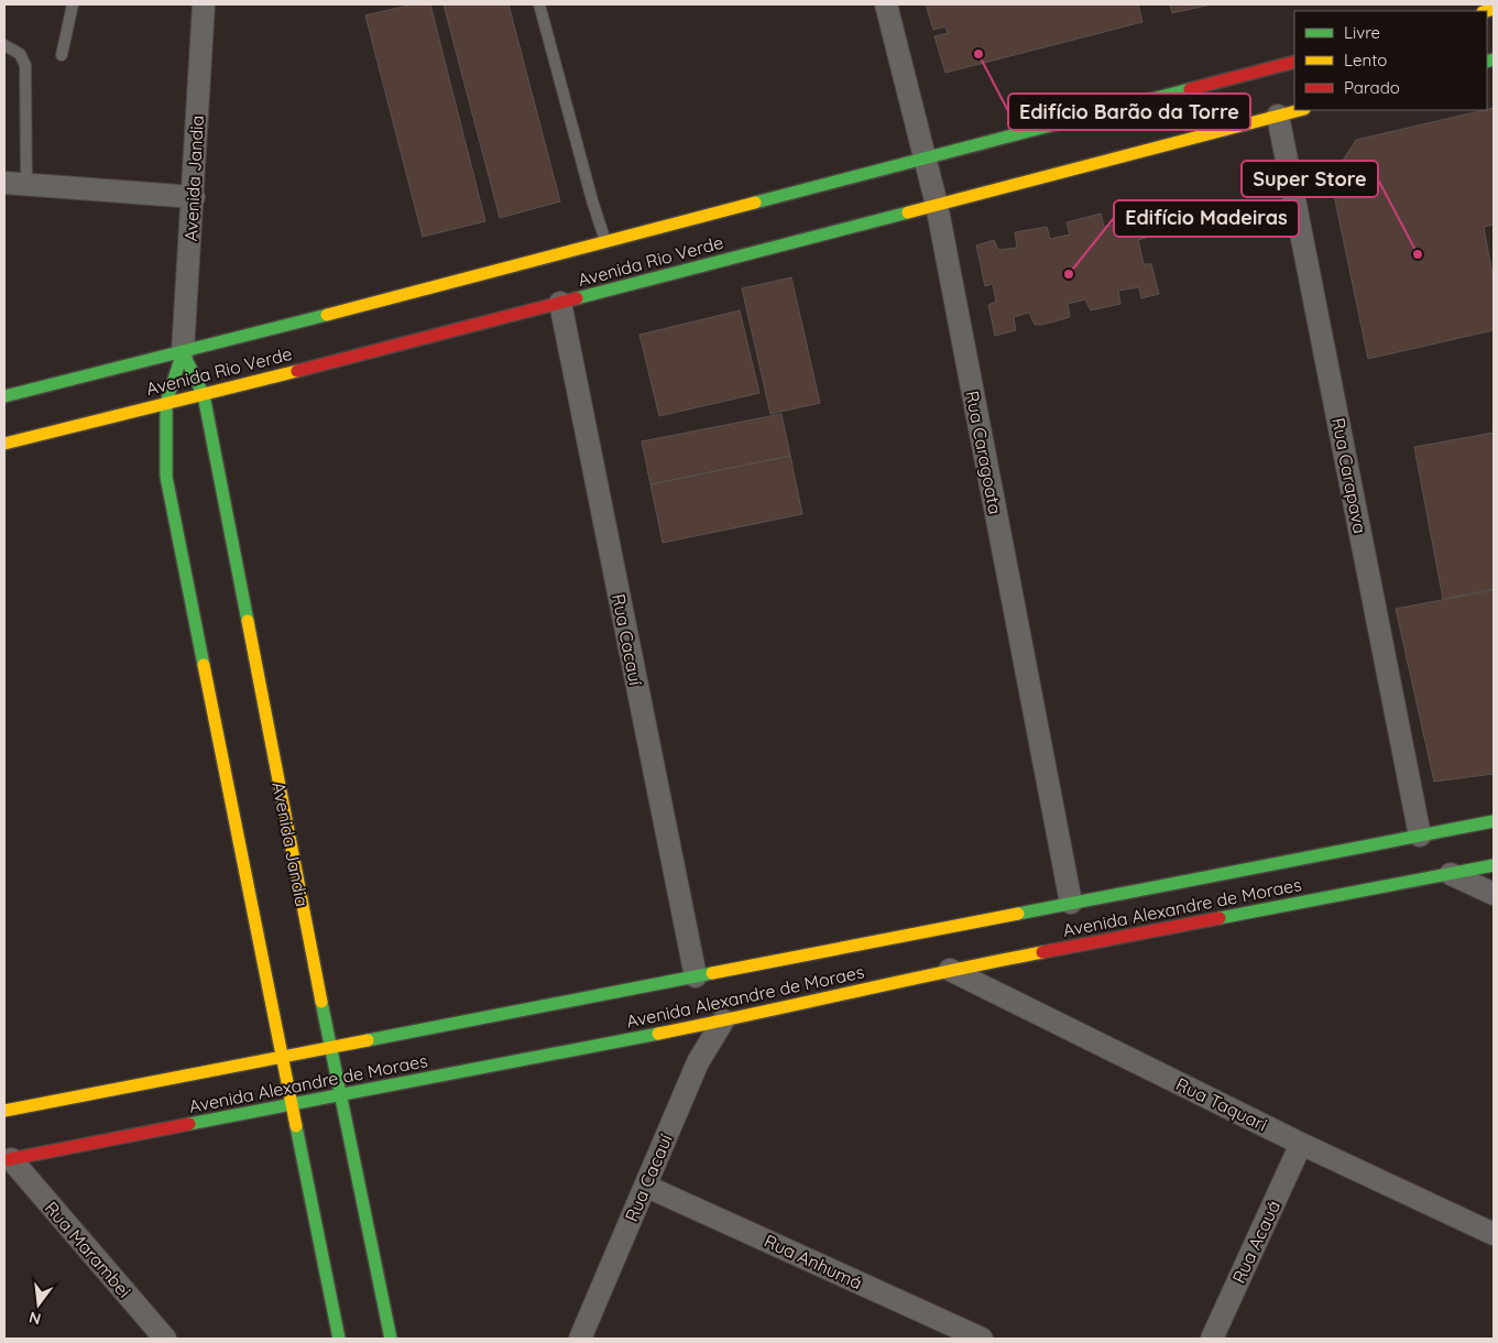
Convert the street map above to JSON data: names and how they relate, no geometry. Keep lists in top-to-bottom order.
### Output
{
  "streets": {
    "main road": ["Avenida Jandia", "Avenida Rio Verde", "Avenida Alexandre de Moraes"],
    "street": [
      "Rua Caragoata",
      "Rua Carapava",
      "Rua Cacauí",
      "Rua Taquari",
      "Rua Acauá",
      "Rua Marambei",
      "Rua Anhumá"
    ]
  },
  "crossings": [
    ["Avenida Jandia", "Avenida Rio Verde"],
    ["Avenida Jandia", "Avenida Alexandre de Moraes"],
    ["Avenida Rio Verde", "Rua Caragoata"],
    ["Avenida Rio Verde", "Rua Carapava"],
    ["Avenida Rio Verde", "Rua Cacauí"],
    ["Rua Caragoata", "Avenida Alexandre de Moraes"],
    ["Rua Carapava", "Avenida Alexandre de Moraes"],
    ["Rua Cacauí", "Avenida Alexandre de Moraes"],
    ["Rua Cacauí", "Rua Anhumá"],
    ["Avenida Alexandre de Moraes", "Rua Taquari"],
    ["Avenida Alexandre de Moraes", "Rua Marambei"],
    ["Rua Taquari", "Rua Acauá"]
  ],
  "places": ["Edifício Barão da Torre", "Super Store", "Edifício Madeiras"],
  "legend": ["Livre", "Lento", "Parado"],
  "north": "bottom"
}
